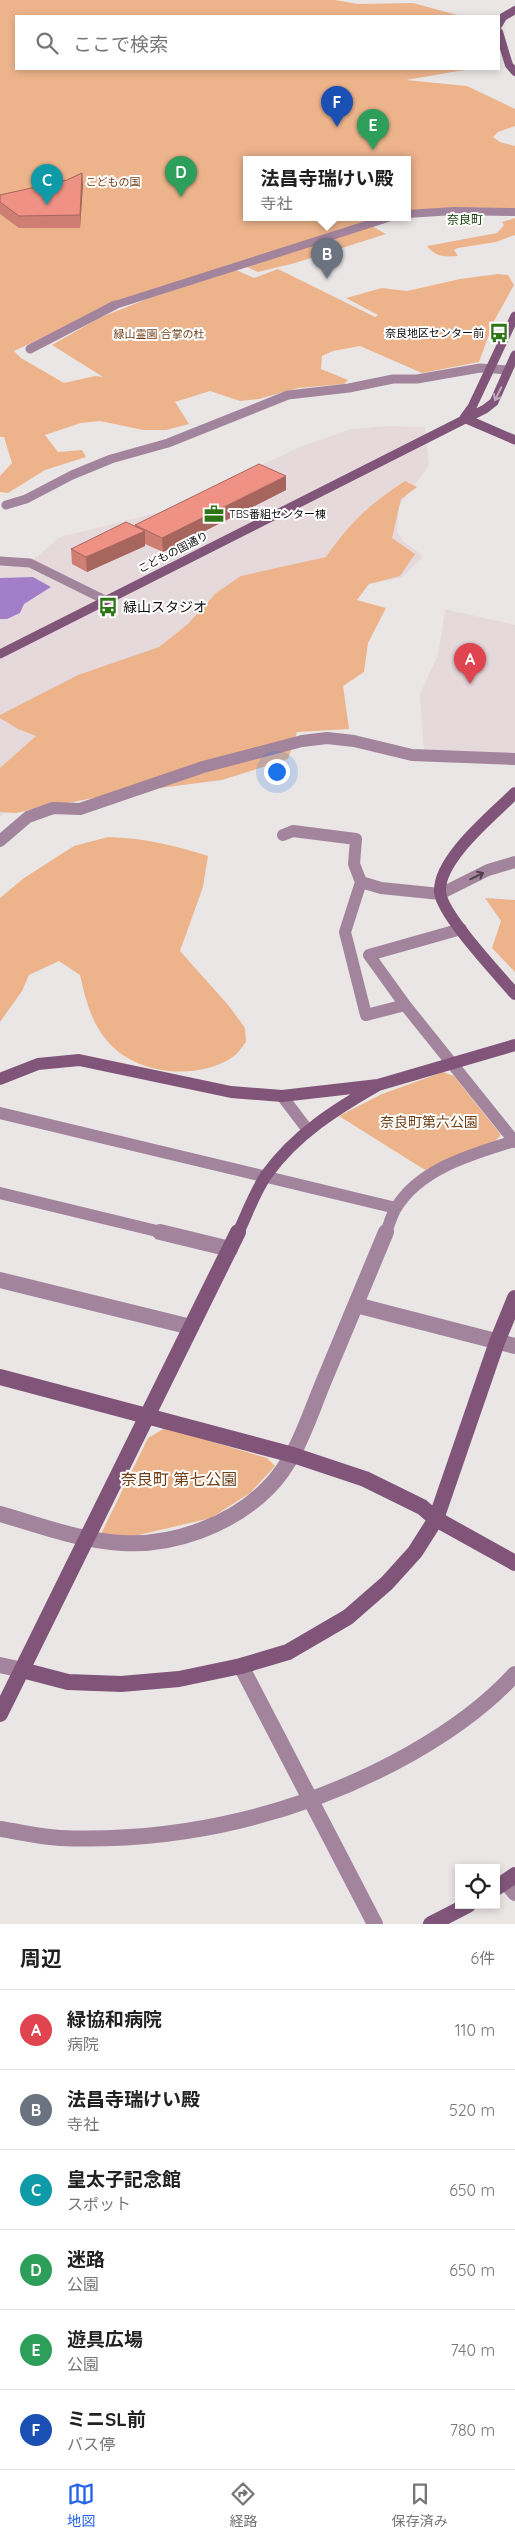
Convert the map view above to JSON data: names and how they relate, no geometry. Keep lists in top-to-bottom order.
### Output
{
  "streets": {
    "street": ["こどもの国通り"]
  },
  "districts": ["奈良町"],
  "parks": [
    "こどもの国",
    "緑山霊園 合掌の杜",
    "奈良町第六公園",
    "奈良町 第七公園"
  ],
  "places": {
    "bus stop": ["奈良地区センター前", "緑山スタジオ"],
    "office": ["TBS番組センター棟"]
  },
  "page": {
    "search": "ここで検索",
    "pins": [
      "F",
      "E",
      "D",
      "C",
      "B",
      "A"
    ],
    "popup": ["法昌寺瑞けい殿", "寺社"],
    "heading": ["周辺", "6件"],
    "list": [
      {
        "mark": "A",
        "name": "緑協和病院",
        "note": "病院",
        "value": "110 m"
      },
      {
        "mark": "B",
        "name": "法昌寺瑞けい殿",
        "note": "寺社",
        "value": "520 m"
      },
      {
        "mark": "C",
        "name": "皇太子記念館",
        "note": "スポット",
        "value": "650 m"
      },
      {
        "mark": "D",
        "name": "迷路",
        "note": "公園",
        "value": "650 m"
      },
      {
        "mark": "E",
        "name": "遊具広場",
        "note": "公園",
        "value": "740 m"
      },
      {
        "mark": "F",
        "name": "ミニSL前",
        "note": "バス停",
        "value": "780 m"
      }
    ],
    "nav": ["地図", "経路", "保存済み"]
  }
}
